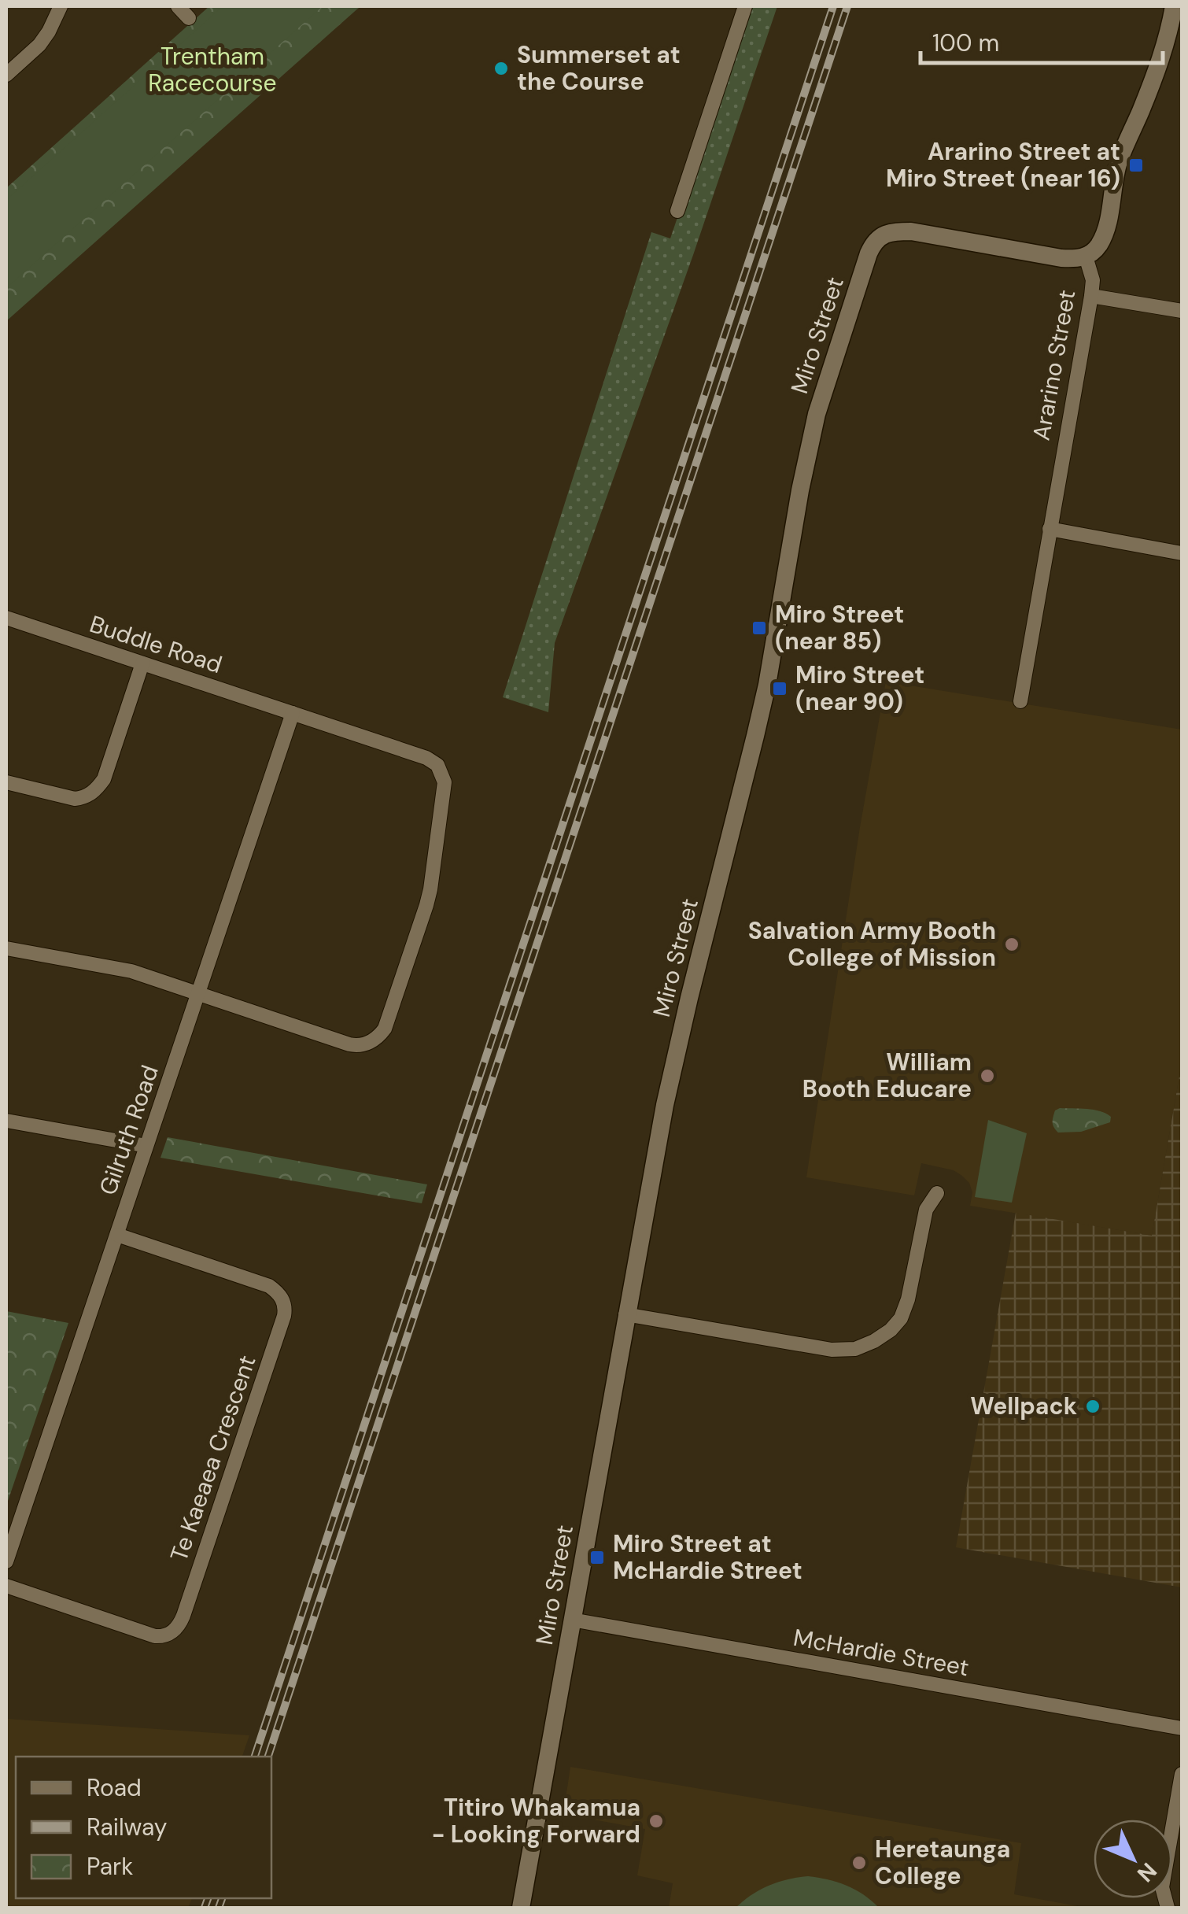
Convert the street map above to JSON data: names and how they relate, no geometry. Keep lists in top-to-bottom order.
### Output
{
  "streets": {
    "street": [
      "Miro Street",
      "Ararino Street",
      "Buddle Road",
      "Gilruth Road",
      "Te Kaeaea Crescent",
      "McHardie Street"
    ]
  },
  "crossings": [
    ["Miro Street", "Ararino Street"],
    ["Miro Street", "McHardie Street"],
    ["Buddle Road", "Gilruth Road"],
    ["Gilruth Road", "Te Kaeaea Crescent"]
  ],
  "parks": ["Trentham Racecourse"],
  "places": {
    "other": [
      "Summerset at the Course",
      "Salvation Army Booth College of Mission",
      "William Booth Educare",
      "Wellpack",
      "Titiro Whakamua - Looking Forward",
      "Heretaunga College"
    ],
    "transit": [
      "Ararino Street at Miro Street (near 16)",
      "Miro Street (near 85)",
      "Miro Street (near 90)",
      "Miro Street at McHardie Street"
    ]
  },
  "legend": ["Road", "Railway", "Park"],
  "scale_bar": "100 m",
  "north": "bottom right"
}
